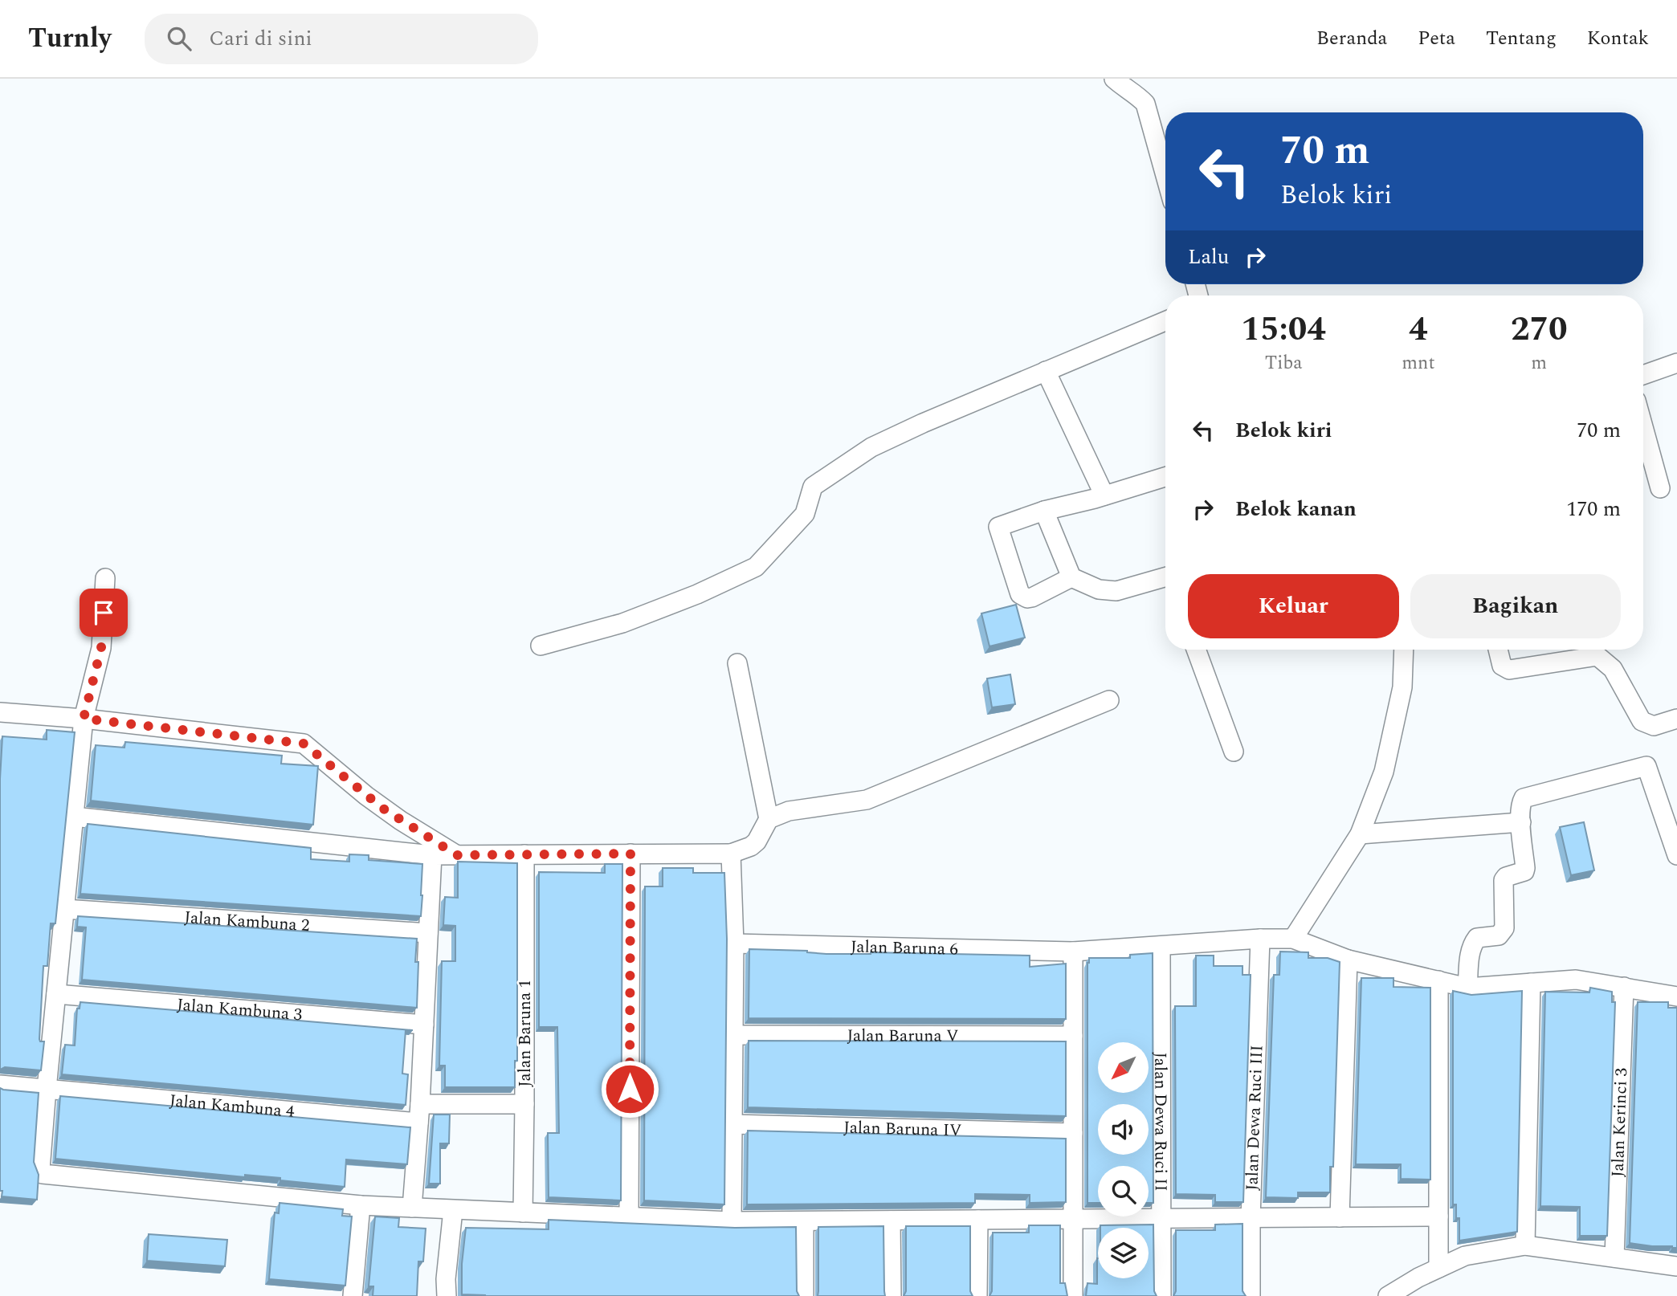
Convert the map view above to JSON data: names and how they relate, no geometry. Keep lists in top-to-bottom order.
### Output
{
  "streets": {
    "street": [
      "Jalan Kambuna 2",
      "Jalan Baruna 6",
      "Jalan Kambuna 3",
      "Jalan Baruna 1",
      "Jalan Baruna V",
      "Jalan Kambuna 4",
      "Jalan Dewa Ruci III",
      "Jalan Dewa Ruci II",
      "Jalan Kerinci 3",
      "Jalan Baruna IV"
    ]
  },
  "crossings": [
    ["Jalan Baruna 6", "Jalan Dewa Ruci III"],
    ["Jalan Baruna 6", "Jalan Dewa Ruci II"]
  ],
  "north": "bottom left",
  "page": {
    "header": "Turnly",
    "search": "Cari di sini",
    "nav": [
      "Beranda",
      "Peta",
      "Tentang",
      "Kontak"
    ],
    "turn": ["70 m", "Belok kiri"],
    "then": "Lalu",
    "eta": [
      "15:04",
      "Tiba",
      "4",
      "mnt",
      "270",
      "m"
    ],
    "list": [
      {
        "name": "Belok kiri",
        "value": "70 m"
      },
      {
        "name": "Belok kanan",
        "value": "170 m"
      }
    ],
    "buttons": ["Keluar", "Bagikan"]
  }
}
